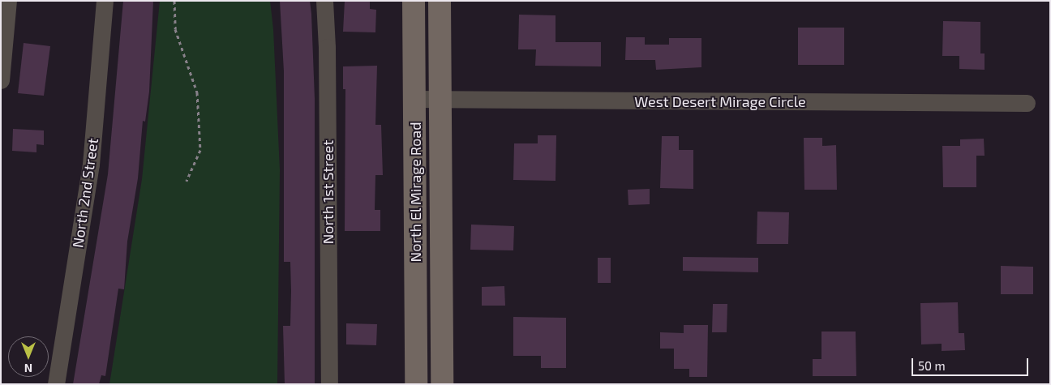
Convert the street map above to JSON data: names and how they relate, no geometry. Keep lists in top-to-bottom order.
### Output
{
  "streets": {
    "main road": ["North El Mirage Road"],
    "street": ["West Desert Mirage Circle", "North 1st Street", "North 2nd Street"]
  },
  "crossings": [
    ["West Desert Mirage Circle", "North El Mirage Road"]
  ],
  "scale_bar": "50 m",
  "north": "bottom"
}
